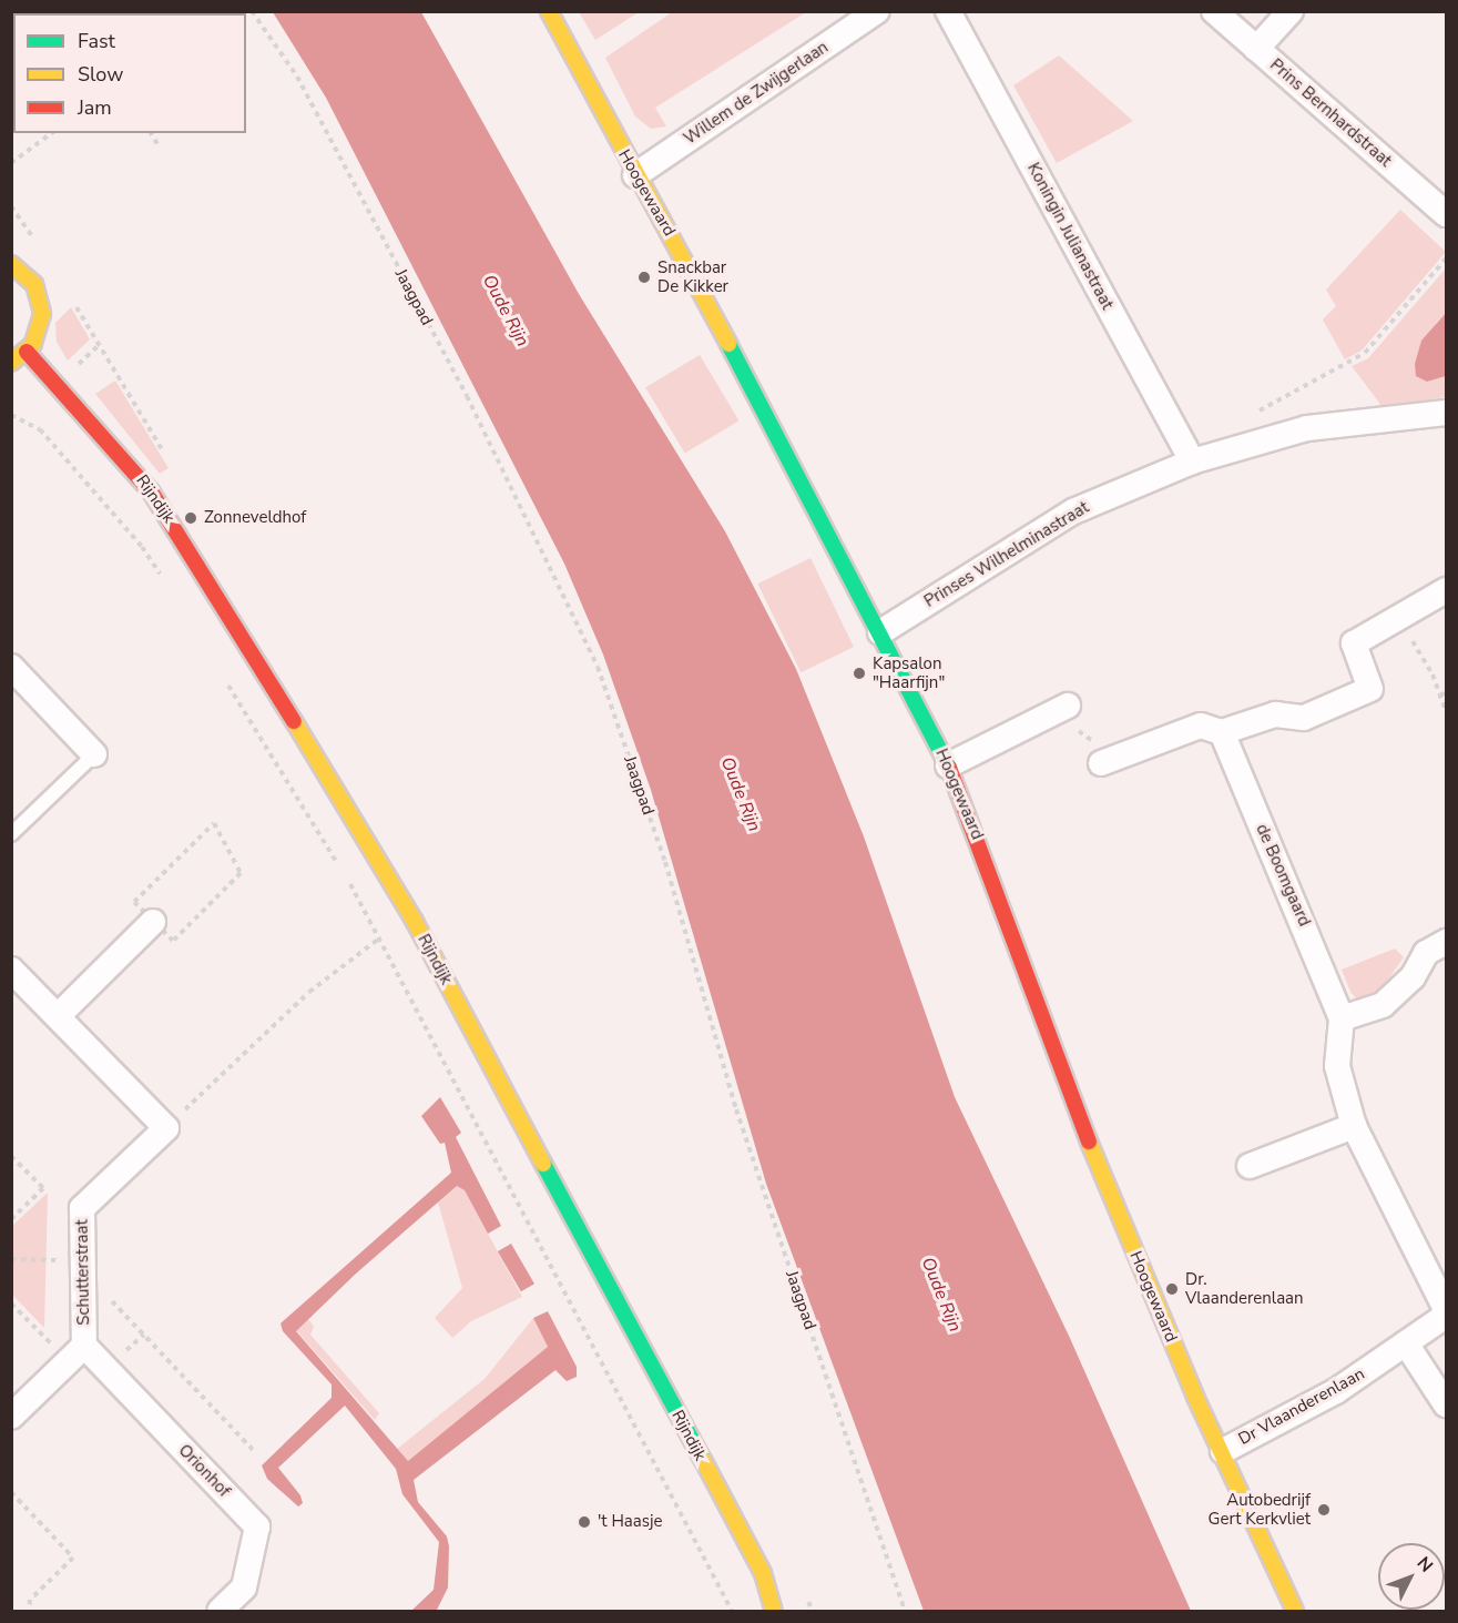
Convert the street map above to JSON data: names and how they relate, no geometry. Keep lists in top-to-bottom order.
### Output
{
  "streets": {
    "street": [
      "Willem de Zwijgerlaan",
      "Prins Bernhardstraat",
      "Hoogewaard",
      "Koningin Julianastraat",
      "Rijndijk",
      "Prinses Wilhelminastraat",
      "de Boomgaard",
      "Schutterstraat",
      "Dr Vlaanderenlaan",
      "Orionhof"
    ],
    "path": ["Jaagpad"]
  },
  "crossings": [
    ["Willem de Zwijgerlaan", "Hoogewaard"],
    ["Hoogewaard", "Prinses Wilhelminastraat"],
    ["Hoogewaard", "Dr Vlaanderenlaan"],
    ["Koningin Julianastraat", "Prinses Wilhelminastraat"],
    ["Schutterstraat", "Orionhof"]
  ],
  "water": ["Oude Rijn"],
  "places": [
    "Snackbar De Kikker",
    "Zonneveldhof",
    "Kapsalon \"Haarfijn\"",
    "Dr. Vlaanderenlaan",
    "Autobedrijf Gert Kerkvliet",
    "'t Haasje"
  ],
  "legend": ["Fast", "Slow", "Jam"],
  "north": "top right"
}
